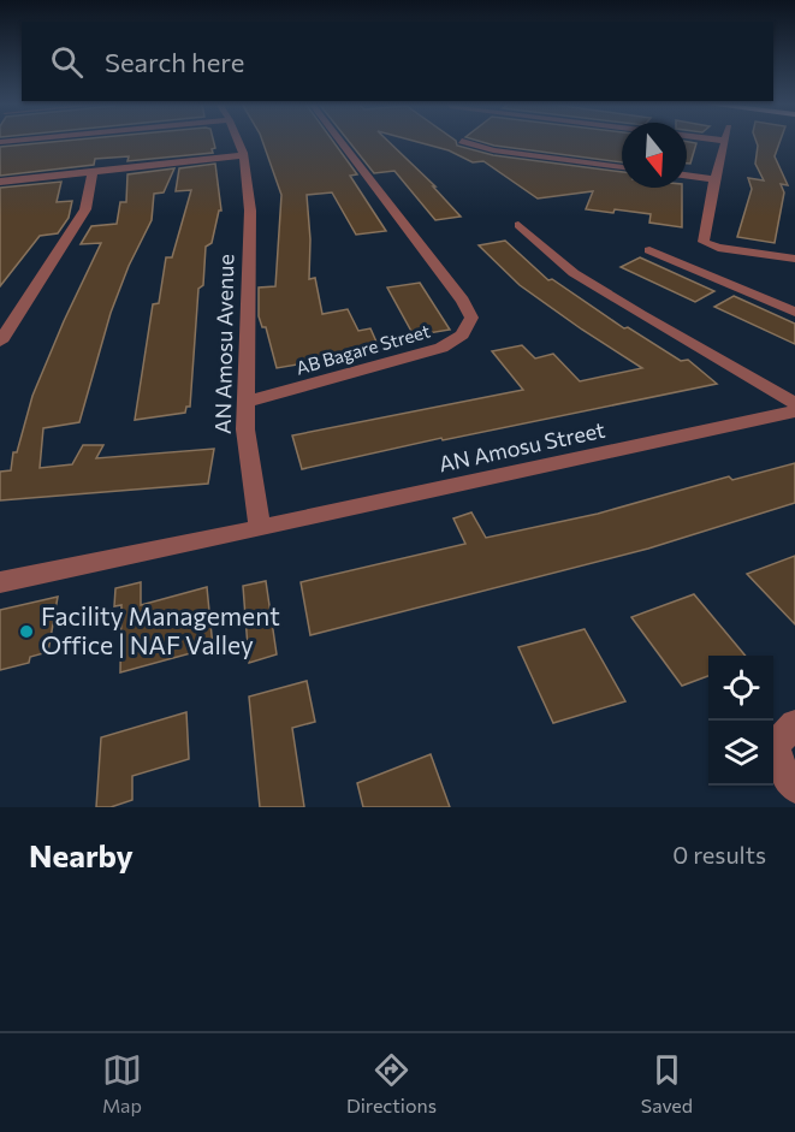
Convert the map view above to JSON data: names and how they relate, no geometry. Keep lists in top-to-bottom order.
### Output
{
  "streets": {
    "street": ["AN Amosu Avenue", "AB Bagare Street", "AN Amosu Street"]
  },
  "crossings": [
    ["AN Amosu Avenue", "AB Bagare Street"],
    ["AN Amosu Avenue", "AN Amosu Street"]
  ],
  "places": ["Facility Management Office | NAF Valley"],
  "north": "bottom",
  "page": {
    "search": "Search here",
    "heading": ["Nearby", "0 results"],
    "nav": ["Map", "Directions", "Saved"]
  }
}
